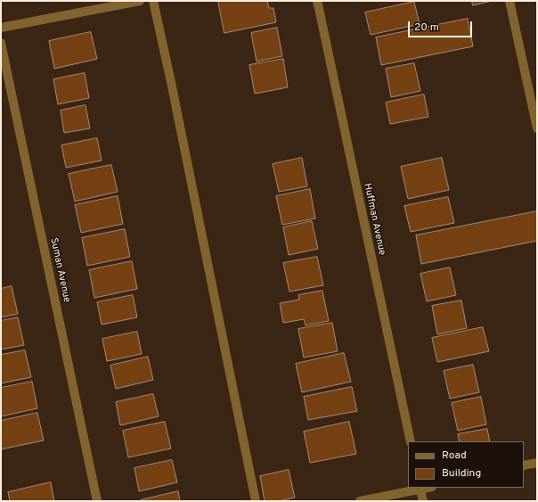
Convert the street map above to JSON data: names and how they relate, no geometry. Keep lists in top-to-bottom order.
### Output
{
  "streets": {
    "street": ["Huffman Avenue", "Suman Avenue"]
  },
  "legend": ["Road", "Building"],
  "scale_bar": "20 m"
}
